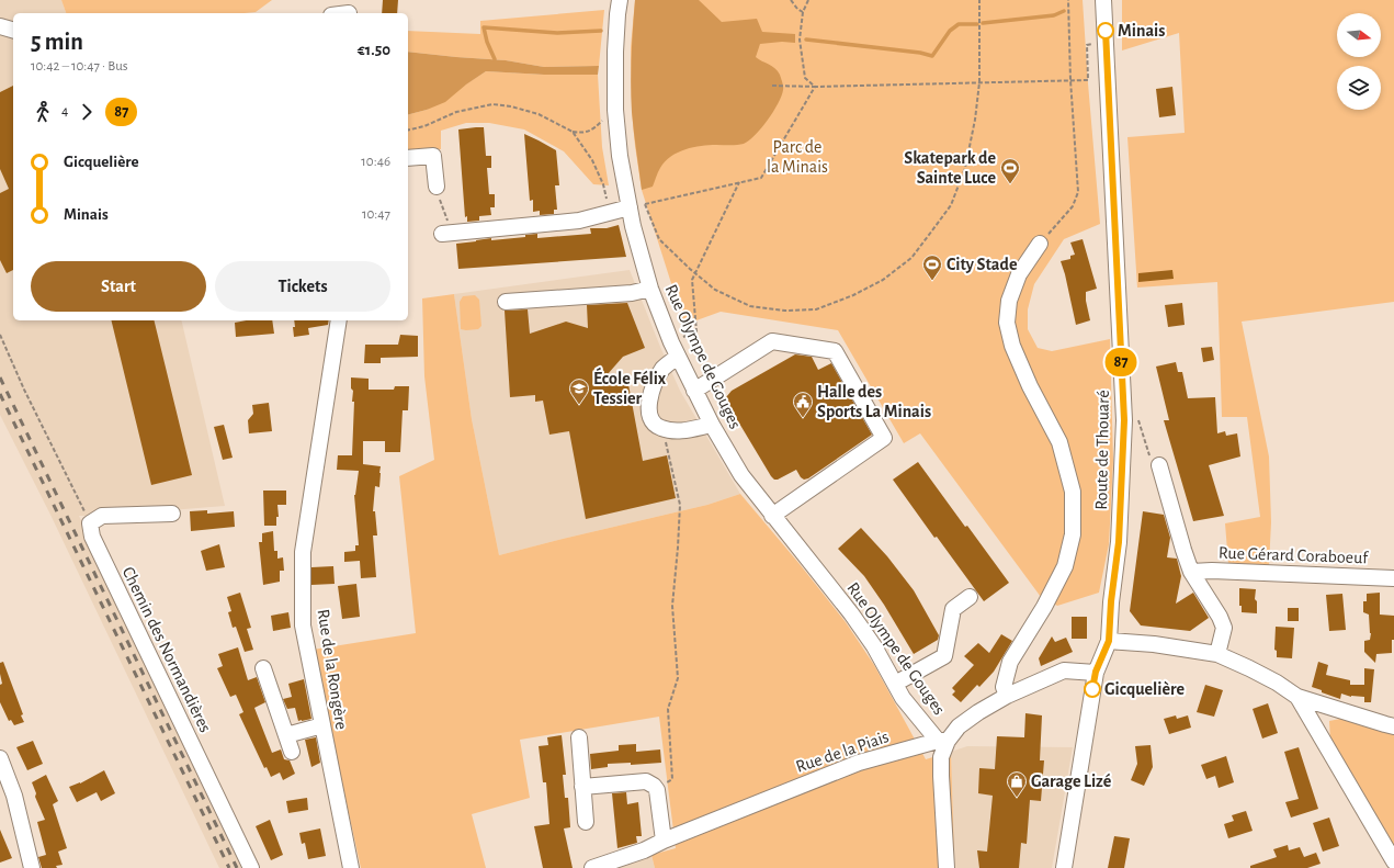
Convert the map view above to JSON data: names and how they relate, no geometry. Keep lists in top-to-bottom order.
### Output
{
  "streets": {
    "street": [
      "Rue Olympe de Gouges",
      "Route de Thouaré",
      "Rue Gérard Coraboeuf",
      "Chemin des Normandières",
      "Rue de la Rongère",
      "Rue de la Piais"
    ]
  },
  "crossings": [
    ["Rue Olympe de Gouges", "Rue de la Piais"]
  ],
  "parks": ["Parc de la Minais"],
  "places": {
    "other": ["Minais", "Gicquelière"],
    "sports": ["Skatepark de Sainte Luce", "City Stade"],
    "school or university": ["École Félix Tessier"],
    "public building": ["Halle des Sports La Minais"],
    "shop": ["Garage Lizé"]
  },
  "lines": ["bus line 87"],
  "north": "right",
  "page": {
    "on_map": "87",
    "heading": ["5 min", "10:42 – 10:47 · Bus", "€1.50"],
    "legs": ["4", "87"],
    "list": [
      {
        "name": "Gicquelière",
        "value": "10:46"
      },
      {
        "name": "Minais",
        "value": "10:47"
      }
    ],
    "buttons": ["Start", "Tickets"]
  }
}
